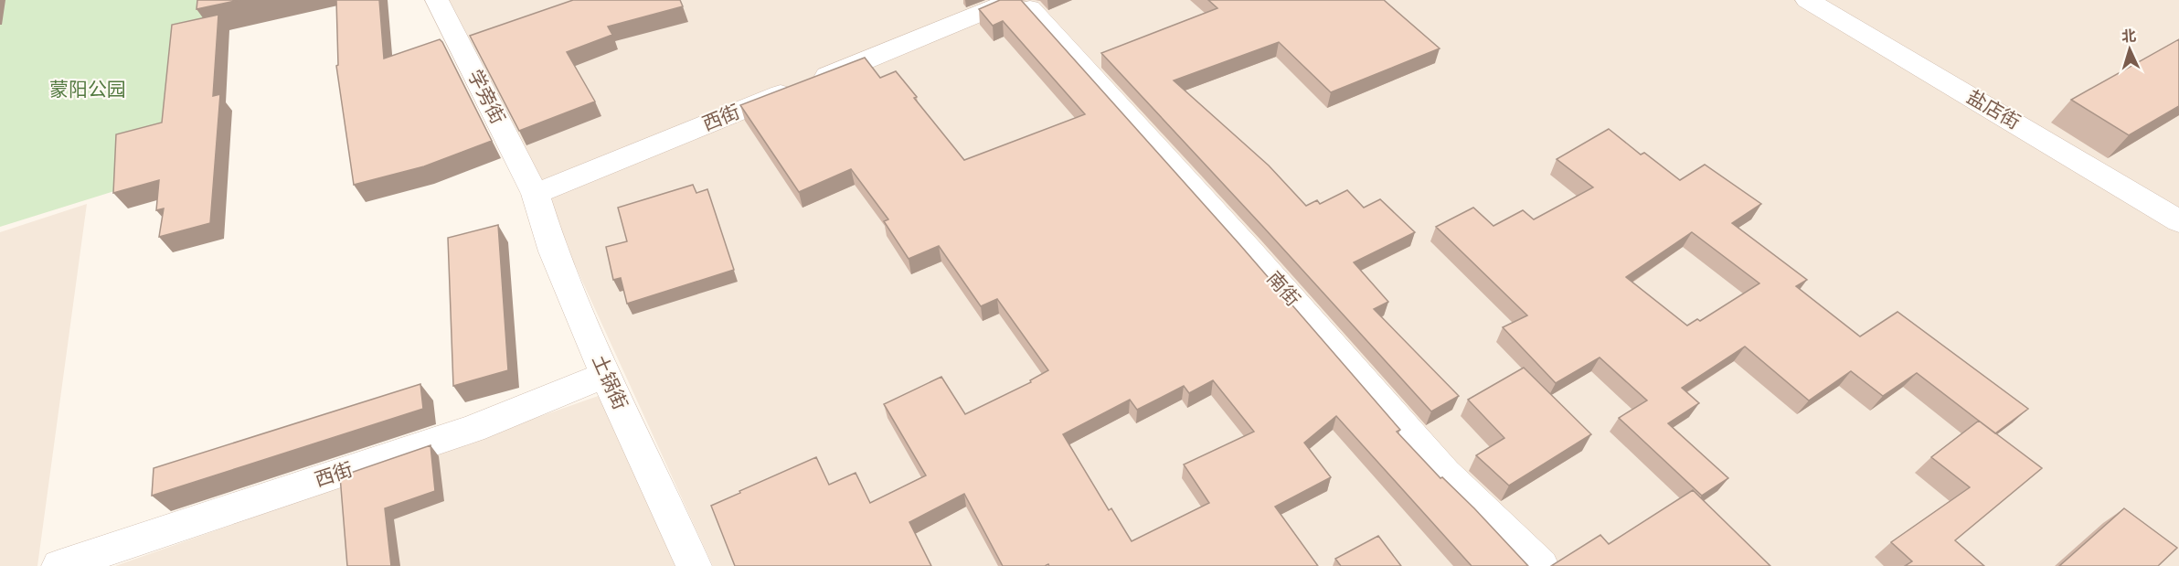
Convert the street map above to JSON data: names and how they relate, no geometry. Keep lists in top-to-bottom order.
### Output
{
  "streets": {
    "street": [
      "学旁街",
      "盐店街",
      "西街",
      "南街",
      "土锅街"
    ]
  },
  "crossings": [
    ["学旁街", "西街"],
    ["学旁街", "土锅街"],
    ["西街", "土锅街"]
  ],
  "parks": ["蒙阳公园"],
  "north": "top"
}
